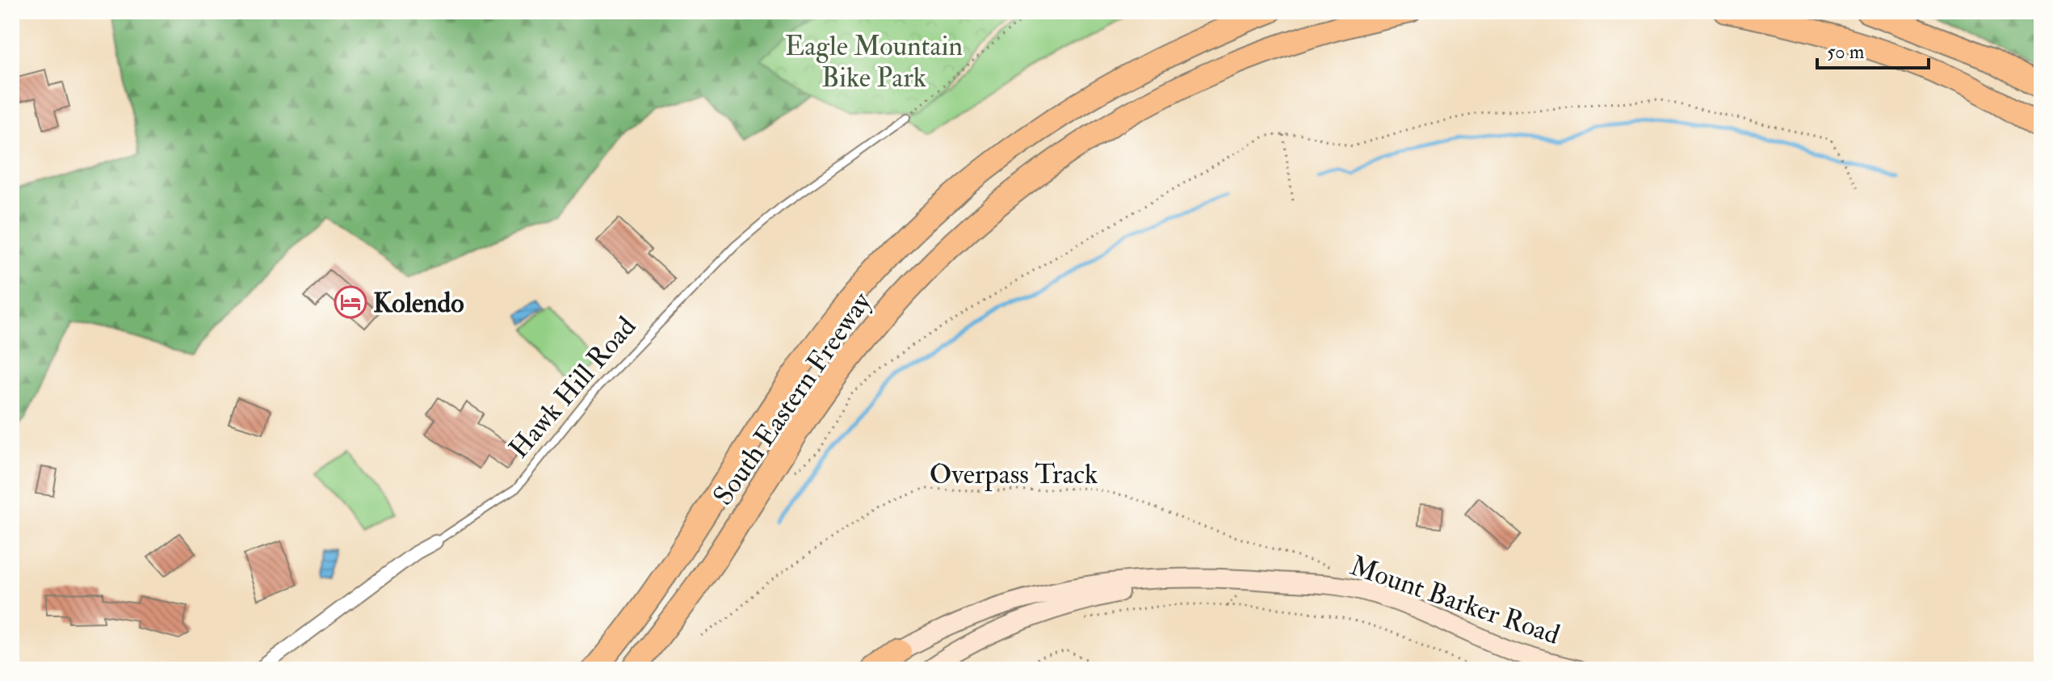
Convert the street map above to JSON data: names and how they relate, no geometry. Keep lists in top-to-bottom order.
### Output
{
  "streets": {
    "highway": ["South Eastern Freeway"],
    "main road": ["Mount Barker Road"],
    "street": ["Hawk Hill Road"],
    "path": ["Overpass Track"]
  },
  "parks": ["Eagle Mountain Bike Park"],
  "places": {
    "hotel": ["Kolendo"]
  },
  "scale_bar": "50 m"
}
